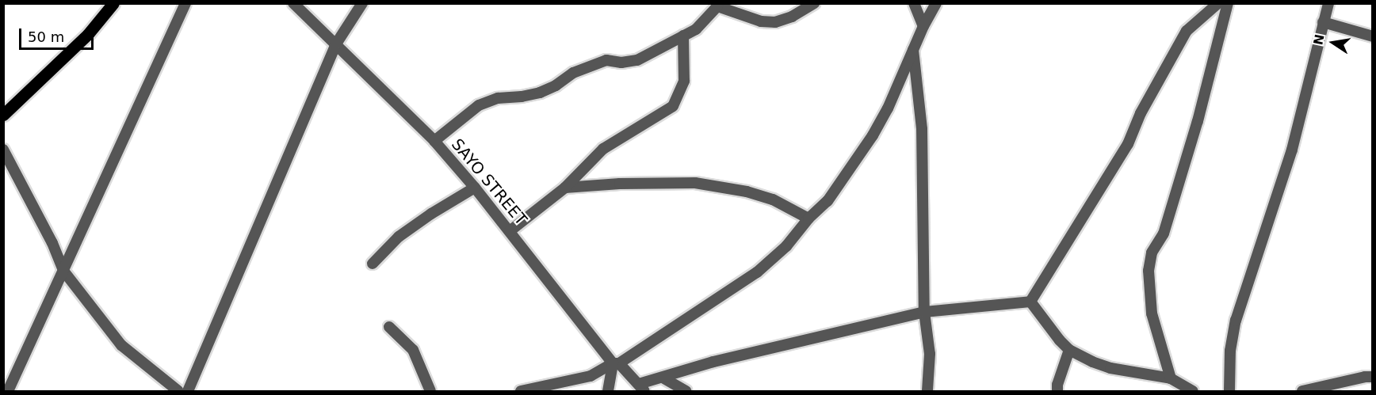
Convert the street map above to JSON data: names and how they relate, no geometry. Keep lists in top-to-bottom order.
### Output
{
  "streets": {
    "street": ["SAYO STREET"]
  },
  "scale_bar": "50 m",
  "north": "left"
}
